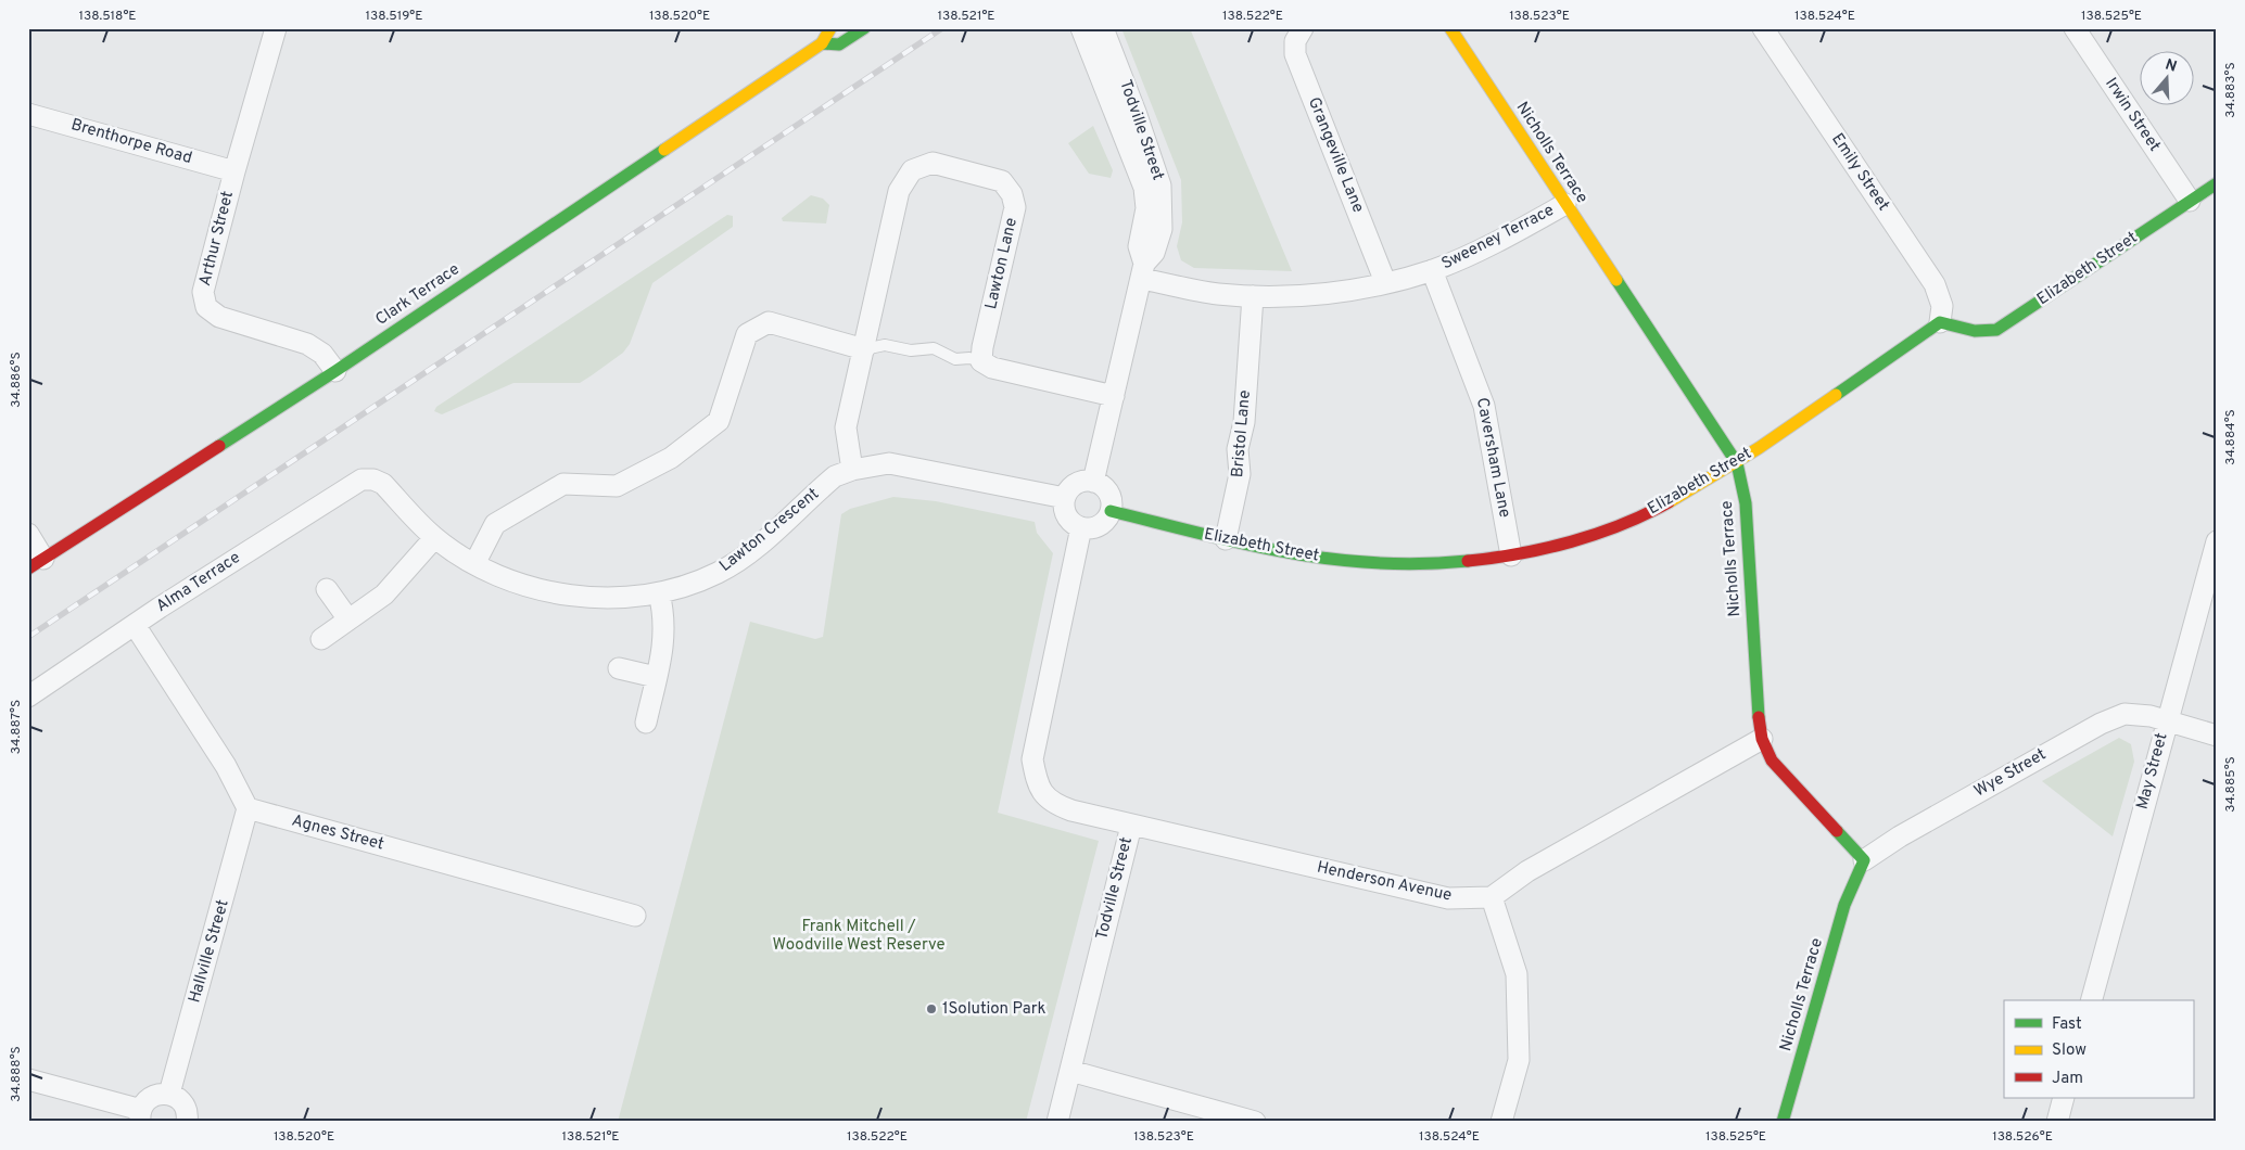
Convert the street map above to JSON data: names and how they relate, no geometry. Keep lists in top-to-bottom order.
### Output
{
  "streets": {
    "street": [
      "Irwin Street",
      "Todville Street",
      "Brenthorpe Road",
      "Nicholls Terrace",
      "Grangeville Lane",
      "Emily Street",
      "Sweeney Terrace",
      "Arthur Street",
      "Lawton Lane",
      "Elizabeth Street",
      "Clark Terrace",
      "Bristol Lane",
      "Caversham Lane",
      "Lawton Crescent",
      "Alma Terrace",
      "May Street",
      "Wye Street",
      "Agnes Street",
      "Henderson Avenue",
      "Hallville Street"
    ]
  },
  "crossings": [
    ["Irwin Street", "Elizabeth Street"],
    ["Todville Street", "Sweeney Terrace"],
    ["Todville Street", "Elizabeth Street"],
    ["Todville Street", "Henderson Avenue"],
    ["Brenthorpe Road", "Arthur Street"],
    ["Nicholls Terrace", "Sweeney Terrace"],
    ["Nicholls Terrace", "Elizabeth Street"],
    ["Nicholls Terrace", "Wye Street"],
    ["Grangeville Lane", "Sweeney Terrace"],
    ["Emily Street", "Elizabeth Street"],
    ["Sweeney Terrace", "Bristol Lane"],
    ["Sweeney Terrace", "Caversham Lane"],
    ["Arthur Street", "Clark Terrace"],
    ["Elizabeth Street", "Bristol Lane"],
    ["Elizabeth Street", "Caversham Lane"],
    ["Lawton Crescent", "Alma Terrace"],
    ["May Street", "Wye Street"],
    ["Agnes Street", "Hallville Street"]
  ],
  "parks": ["Frank Mitchell / Woodville West Reserve"],
  "places": ["1Solution Park"],
  "legend": ["Fast", "Slow", "Jam"],
  "north": "top",
  "coordinates": [
    "138.518°E",
    "138.519°E",
    "138.520°E",
    "138.521°E",
    "138.522°E",
    "138.523°E",
    "138.524°E",
    "138.525°E",
    "34.883°S",
    "34.886°S",
    "34.884°S",
    "34.887°S",
    "34.885°S",
    "34.888°S",
    "138.526°E"
  ]
}
